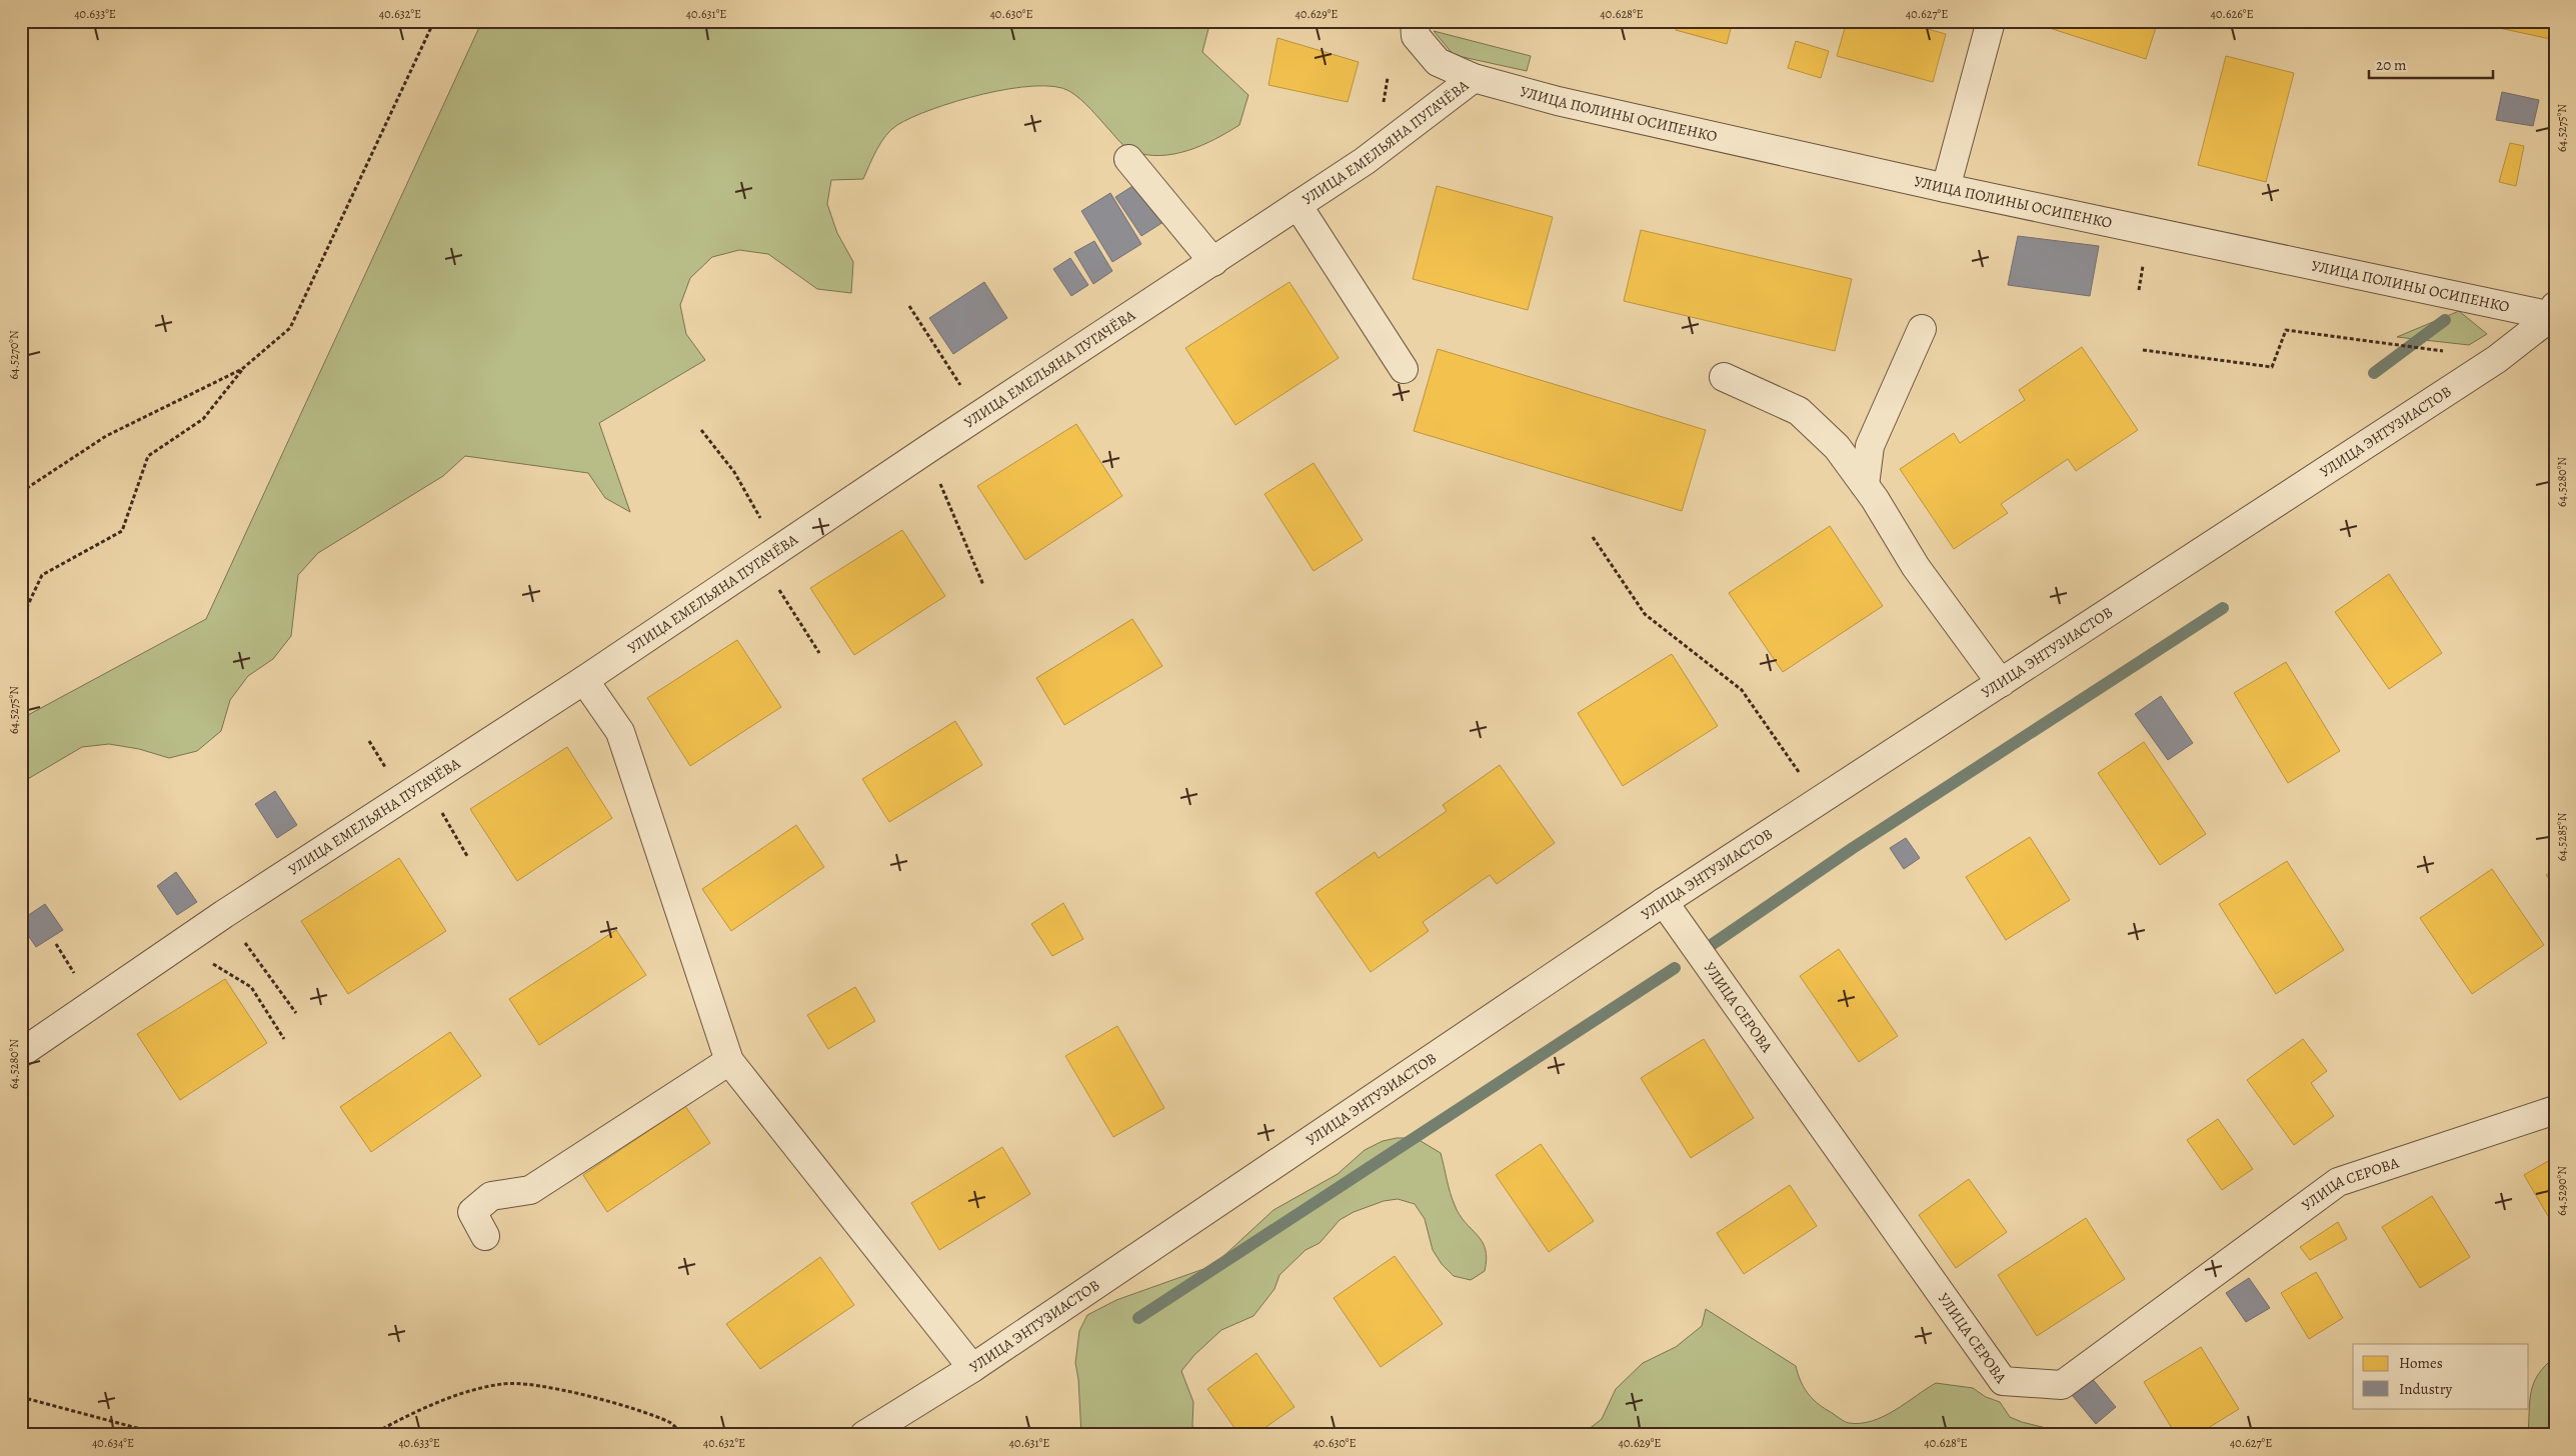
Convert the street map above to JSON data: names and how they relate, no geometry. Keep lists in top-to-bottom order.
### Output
{
  "streets": {
    "street": [
      "УЛИЦА ПОЛИНЫ ОСИПЕНКО",
      "УЛИЦА ЕМЕЛЬЯНА ПУГАЧЁВА",
      "УЛИЦА ЭНТУЗИАСТОВ",
      "УЛИЦА СЕРОВА"
    ]
  },
  "crossings": [
    ["УЛИЦА ПОЛИНЫ ОСИПЕНКО", "УЛИЦА ЕМЕЛЬЯНА ПУГАЧЁВА"],
    ["УЛИЦА ПОЛИНЫ ОСИПЕНКО", "УЛИЦА ЭНТУЗИАСТОВ"],
    ["УЛИЦА ЭНТУЗИАСТОВ", "УЛИЦА СЕРОВА"]
  ],
  "legend": ["Homes", "Industry"],
  "scale_bar": "20 m",
  "coordinates": [
    "40.633°E",
    "40.632°E",
    "40.631°E",
    "40.630°E",
    "40.629°E",
    "40.628°E",
    "40.627°E",
    "40.626°E",
    "64.5275°N",
    "64.5270°N",
    "64.5280°N",
    "64.5285°N",
    "64.5290°N",
    "40.634°E"
  ]
}
